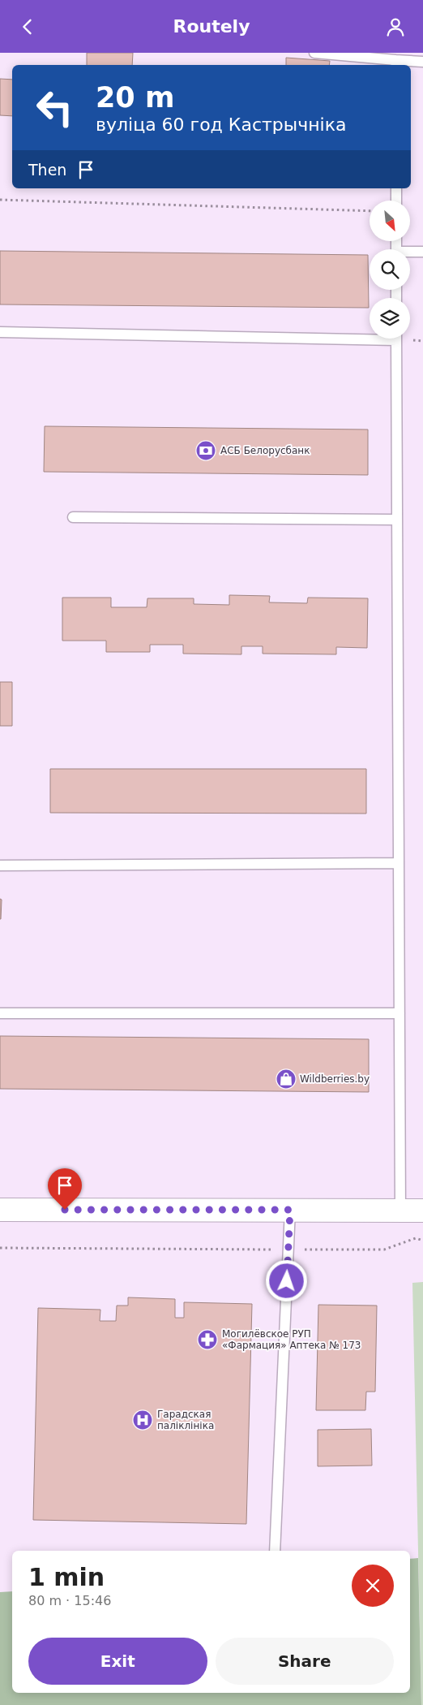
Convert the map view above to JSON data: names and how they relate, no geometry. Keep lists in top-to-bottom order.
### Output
{
  "places": {
    "bank": ["АСБ Белорусбанк"],
    "shop": ["Wildberries.by"],
    "pharmacy": ["Могилёвское РУП «Фармация» Аптека № 173"],
    "hospital": ["Гарадская паліклініка"]
  },
  "north": "bottom right",
  "page": {
    "header": "Routely",
    "turn": ["20 m", "вуліца 60 год Кастрычніка"],
    "then": "Then",
    "heading": ["1 min", "80 m · 15:46"],
    "buttons": ["Exit", "Share"]
  }
}
